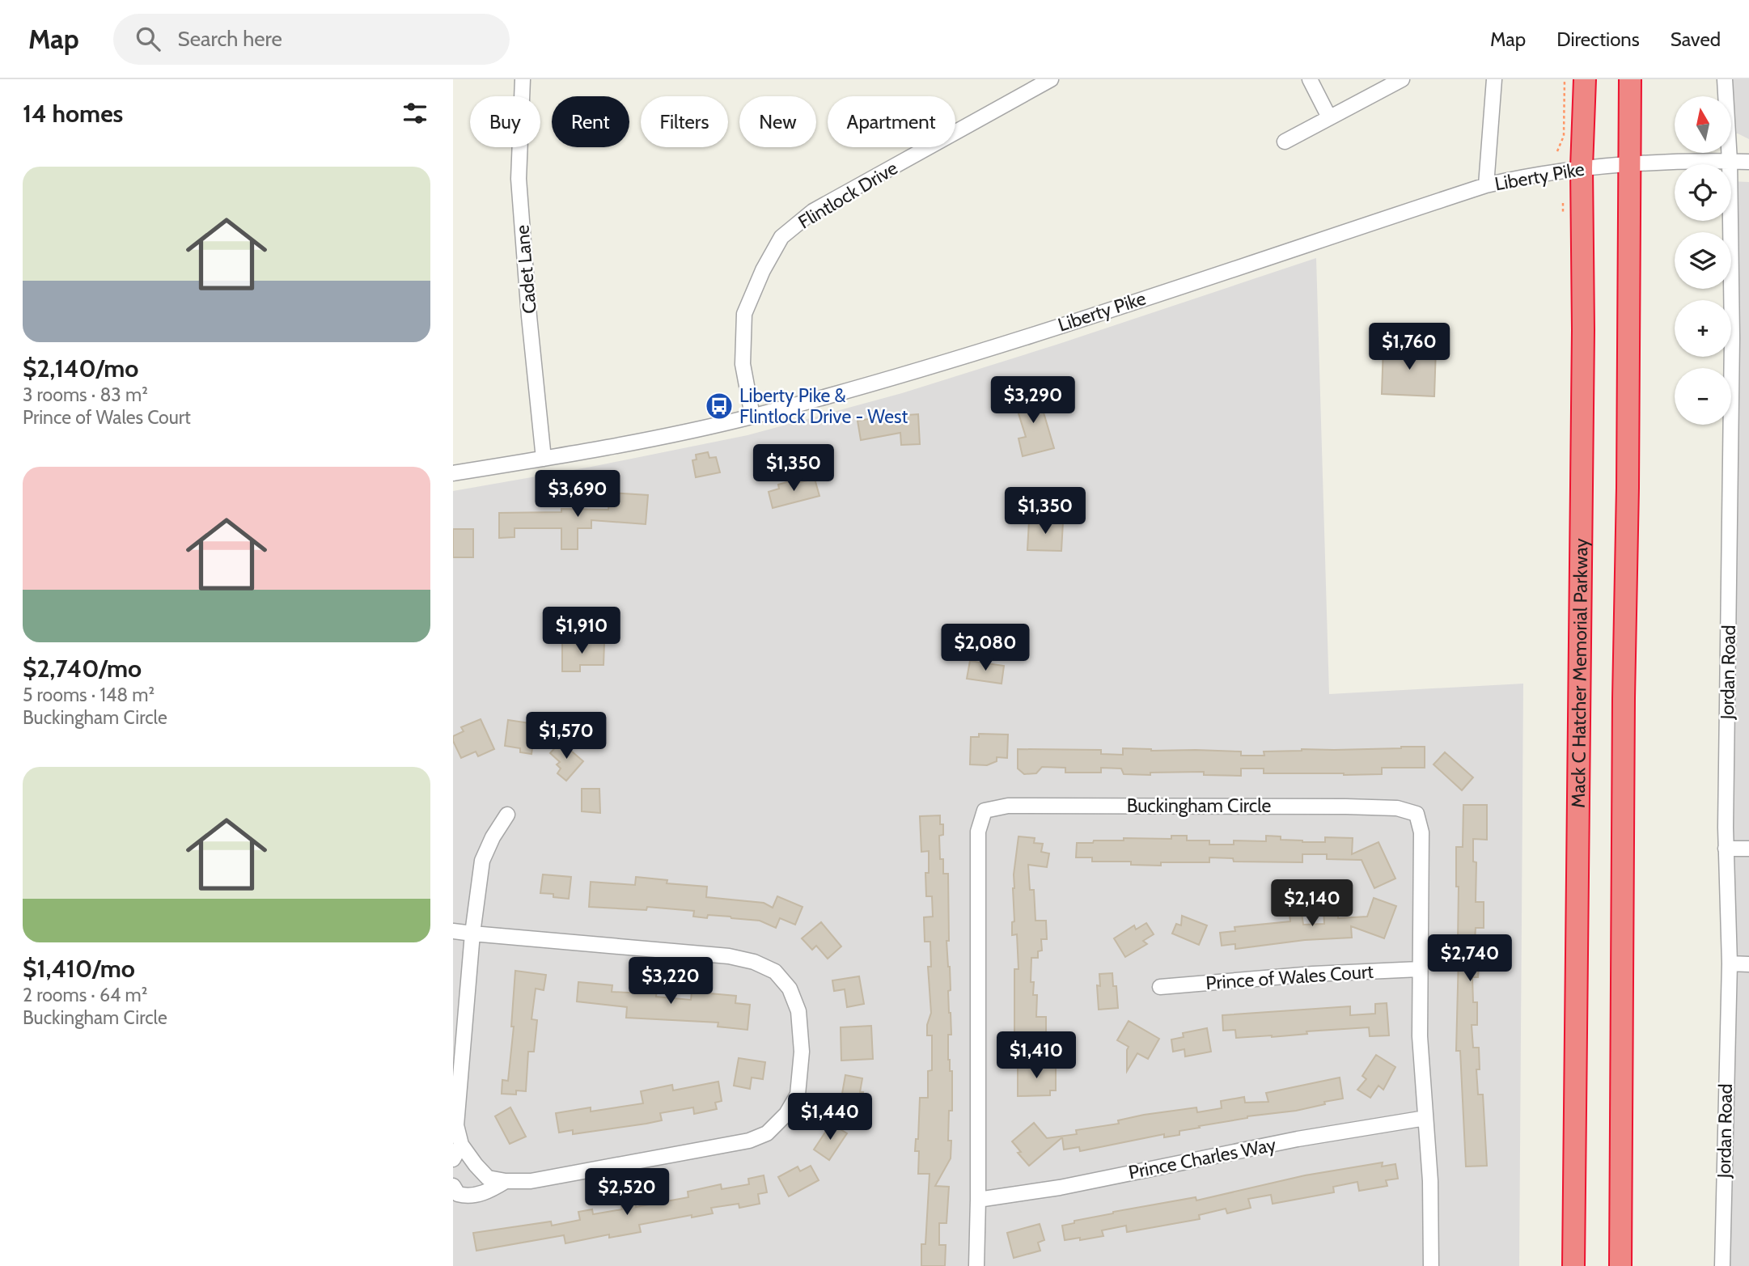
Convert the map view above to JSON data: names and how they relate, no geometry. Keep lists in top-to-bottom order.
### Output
{
  "streets": {
    "highway": ["Mack C Hatcher Memorial Parkway"],
    "street": [
      "Liberty Pike",
      "Flintlock Drive",
      "Cadet Lane",
      "Jordan Road",
      "Buckingham Circle",
      "Prince of Wales Court",
      "Prince Charles Way"
    ]
  },
  "crossings": [
    ["Liberty Pike", "Flintlock Drive"],
    ["Liberty Pike", "Cadet Lane"],
    ["Liberty Pike", "Mack C Hatcher Memorial Parkway"],
    ["Liberty Pike", "Jordan Road"],
    ["Buckingham Circle", "Prince of Wales Court"],
    ["Buckingham Circle", "Prince Charles Way"]
  ],
  "places": {
    "bus stop": ["Liberty Pike & Flintlock Drive - West"]
  },
  "north": "top",
  "page": {
    "header": "Map",
    "search": "Search here",
    "nav": ["Map", "Directions", "Saved"],
    "heading": "14 homes",
    "map_buttons": ["+", "−"],
    "chip": [
      "Buy",
      "Rent",
      "Filters",
      "New",
      "Apartment"
    ],
    "list": [
      {
        "name": "$2,140/mo",
        "note": "3 rooms · 83 m² · Prince of Wales Court"
      },
      {
        "name": "$2,740/mo",
        "note": "5 rooms · 148 m² · Buckingham Circle"
      },
      {
        "name": "$1,410/mo",
        "note": "2 rooms · 64 m² · Buckingham Circle"
      }
    ],
    "price": [
      "$1,760",
      "$3,290",
      "$1,350",
      "$3,690",
      "$1,350",
      "$1,910",
      "$2,080",
      "$1,570",
      "$2,140",
      "$2,740",
      "$3,220",
      "$1,410",
      "$1,440",
      "$2,520"
    ]
  }
}
